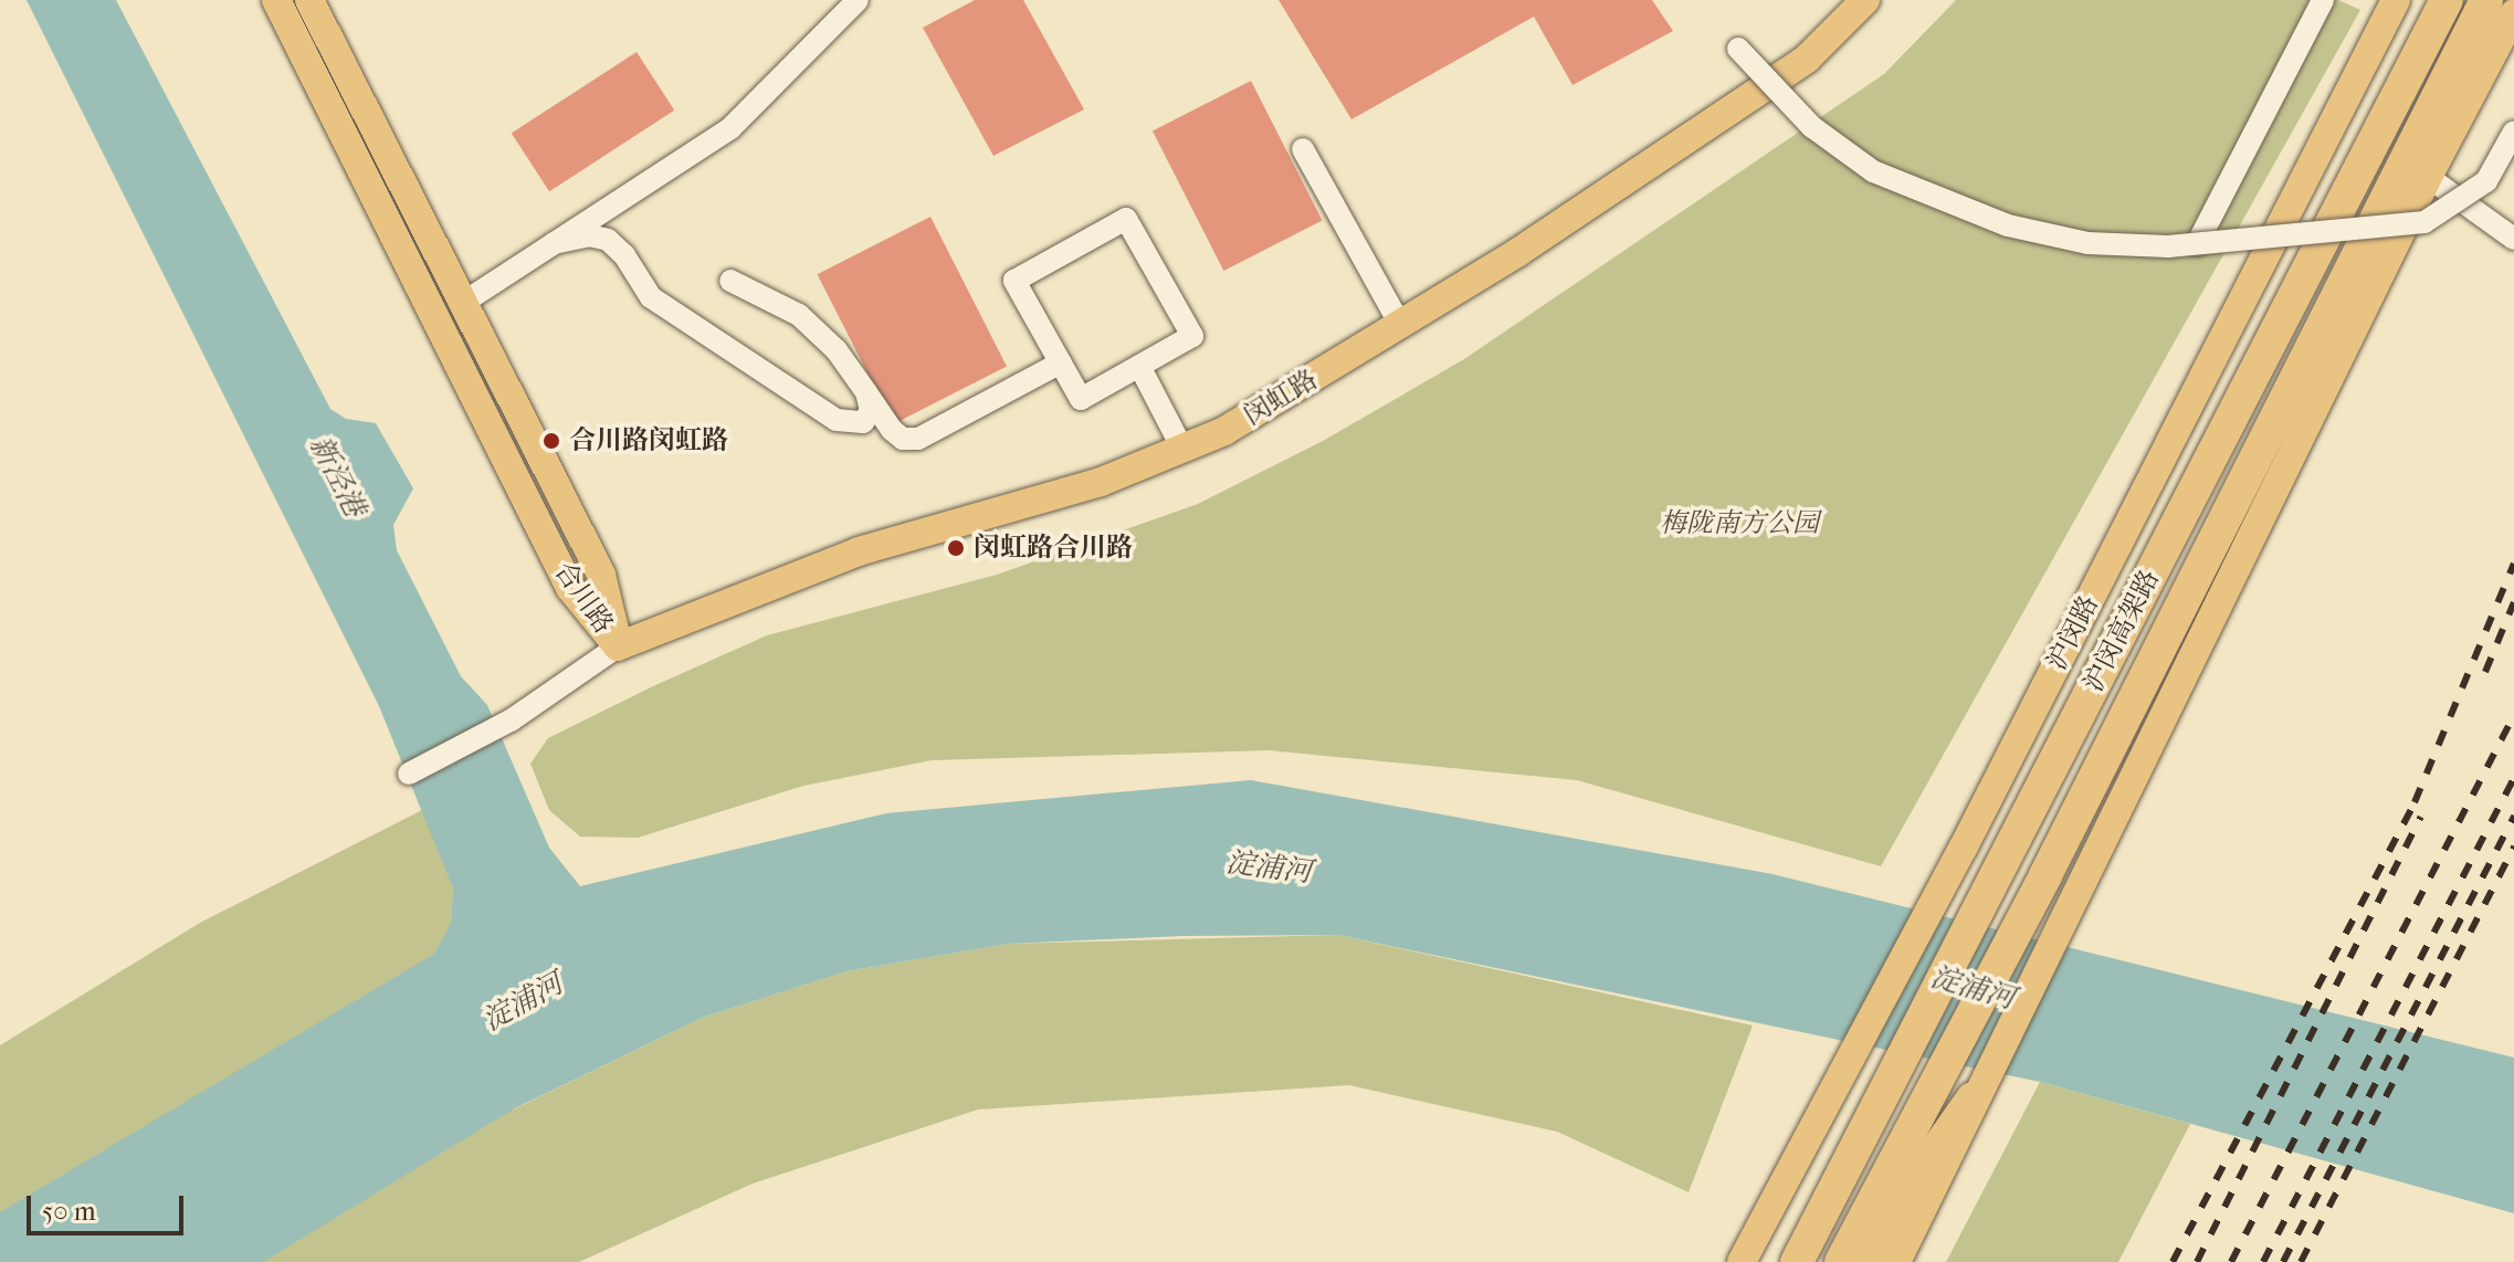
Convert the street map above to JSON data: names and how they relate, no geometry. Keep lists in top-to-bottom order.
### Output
{
  "streets": {
    "highway": ["沪闵高架路"],
    "main road": ["闵虹路", "合川路", "沪闵路"]
  },
  "crossings": [
    ["闵虹路", "合川路"]
  ],
  "water": ["新泾港", "淀浦河"],
  "parks": ["梅陇南方公园"],
  "places": ["合川路闵虹路", "闵虹路合川路"],
  "scale_bar": "50 m"
}
